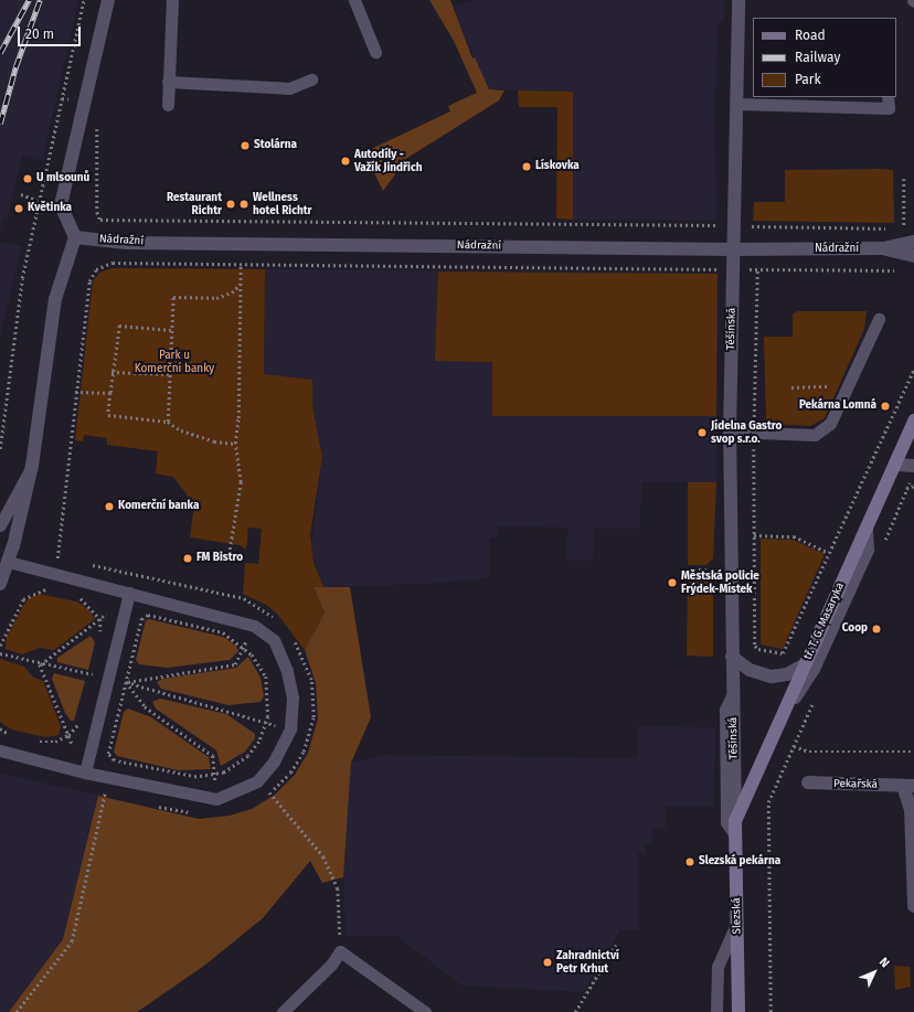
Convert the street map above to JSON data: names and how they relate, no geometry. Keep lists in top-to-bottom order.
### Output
{
  "streets": {
    "street": [
      "Nádražní",
      "Těšínská",
      "tř. T. G. Masaryka",
      "Pekařská",
      "Slezská"
    ]
  },
  "crossings": [
    ["Nádražní", "Těšínská"],
    ["Těšínská", "tř. T. G. Masaryka"],
    ["Těšínská", "Slezská"],
    ["tř. T. G. Masaryka", "Slezská"]
  ],
  "parks": ["Park u Komerční banky"],
  "places": [
    "Stolárna",
    "Autodíly - Važík Jindřich",
    "Lískovka",
    "U mlsounů",
    "Restaurant Richtr",
    "Wellness hotel Richtr",
    "Květinka",
    "Pekárna Lomná",
    "Jídelna Gastro svop s.r.o.",
    "Komerční banka",
    "FM Bistro",
    "Městská policie Frýdek-Místek",
    "Coop",
    "Slezská pekárna",
    "Zahradnictví Petr Krhut"
  ],
  "legend": ["Road", "Railway", "Park"],
  "scale_bar": "20 m",
  "north": "top right"
}
